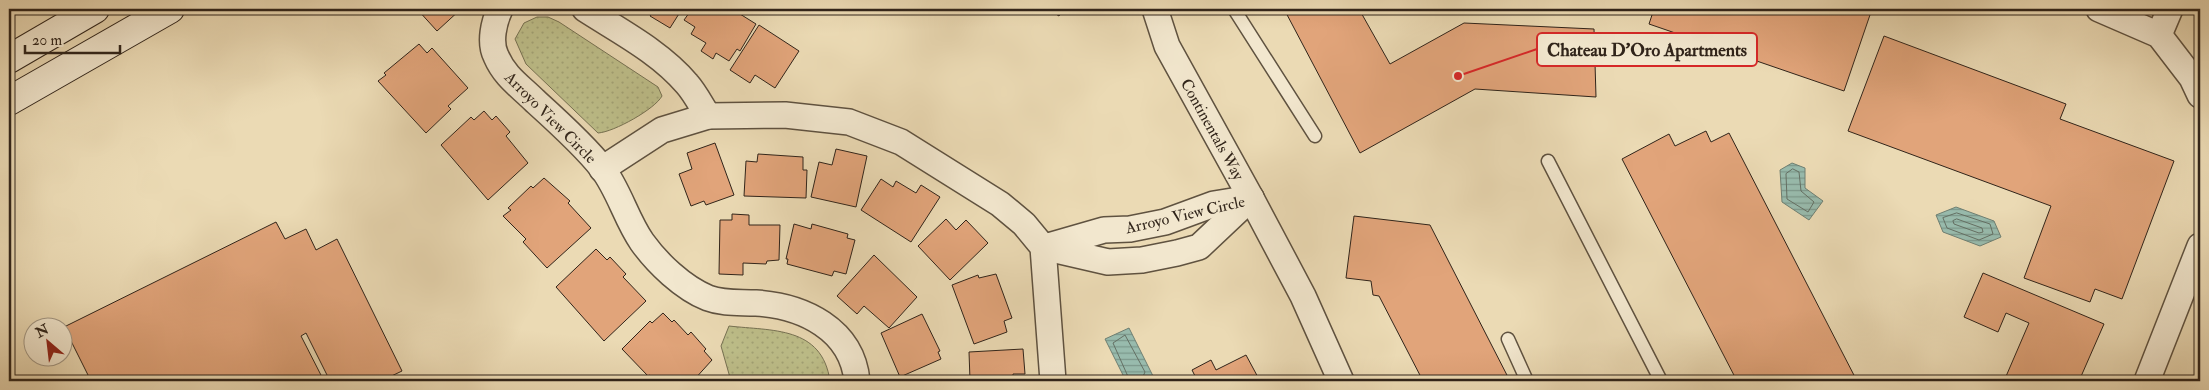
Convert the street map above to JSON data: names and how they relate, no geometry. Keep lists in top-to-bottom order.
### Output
{
  "streets": {
    "street": ["Arroyo View Circle", "Continentals Way"]
  },
  "crossings": [
    ["Arroyo View Circle", "Continentals Way"]
  ],
  "places": ["Chateau D'Oro Apartments"],
  "scale_bar": "20 m",
  "north": "top left"
}
